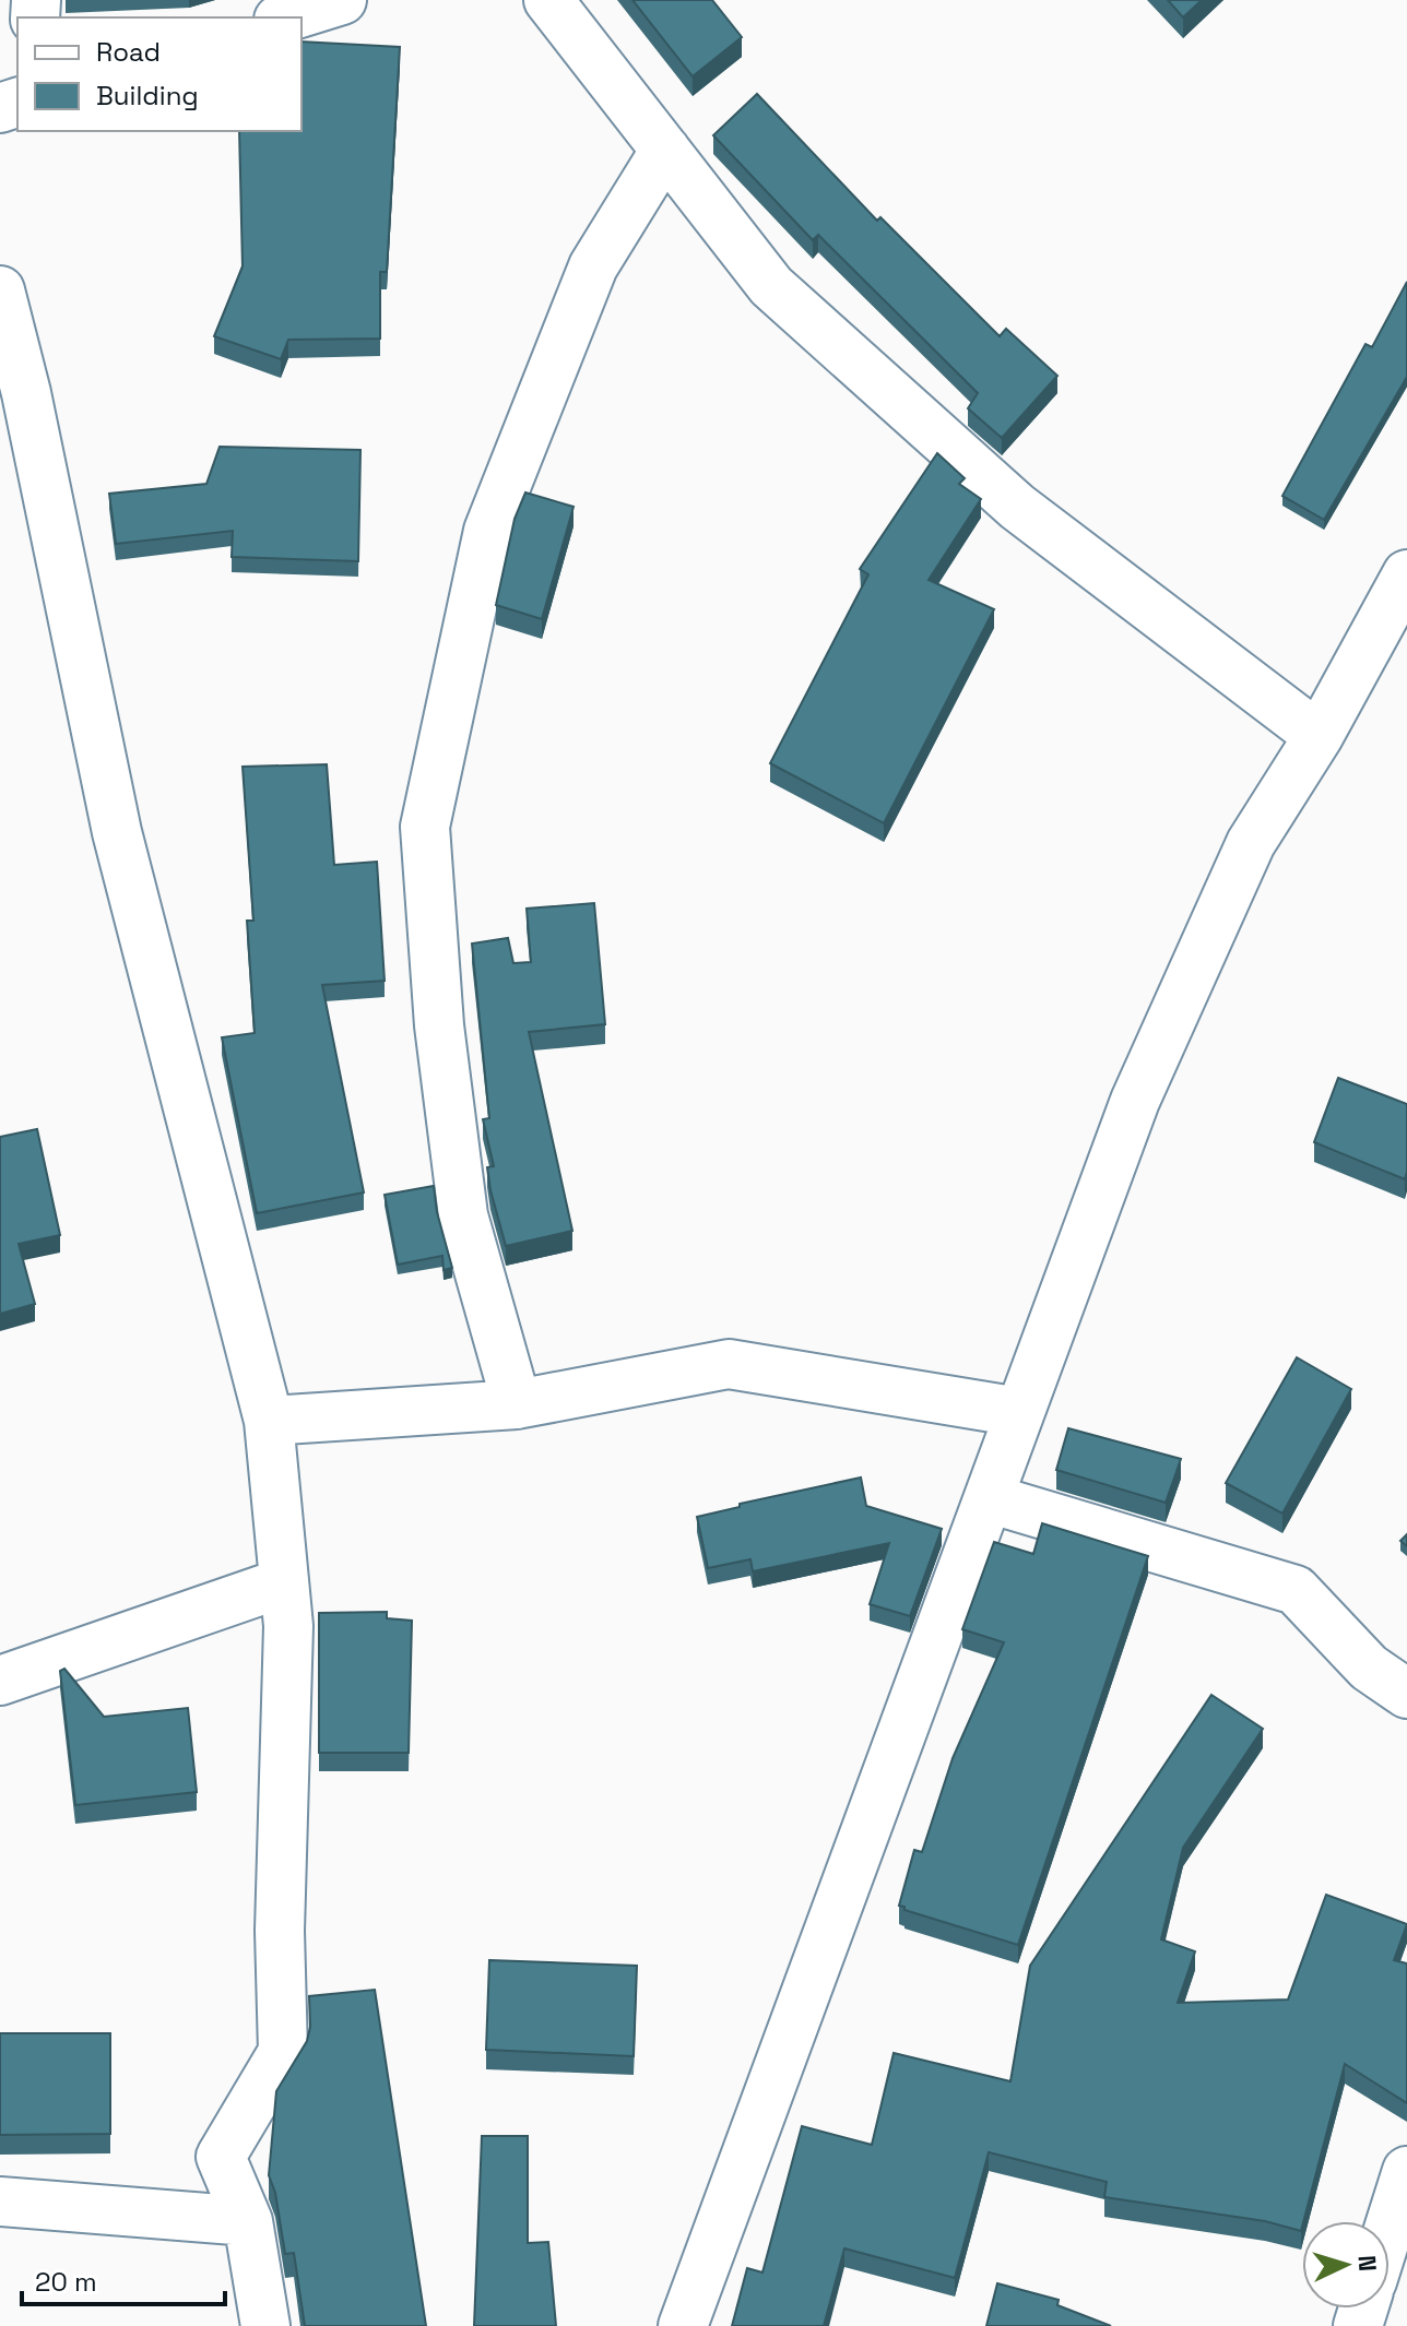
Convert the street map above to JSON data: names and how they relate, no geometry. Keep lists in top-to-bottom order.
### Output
{
  "legend": ["Road", "Building"],
  "scale_bar": "20 m",
  "north": "right"
}
